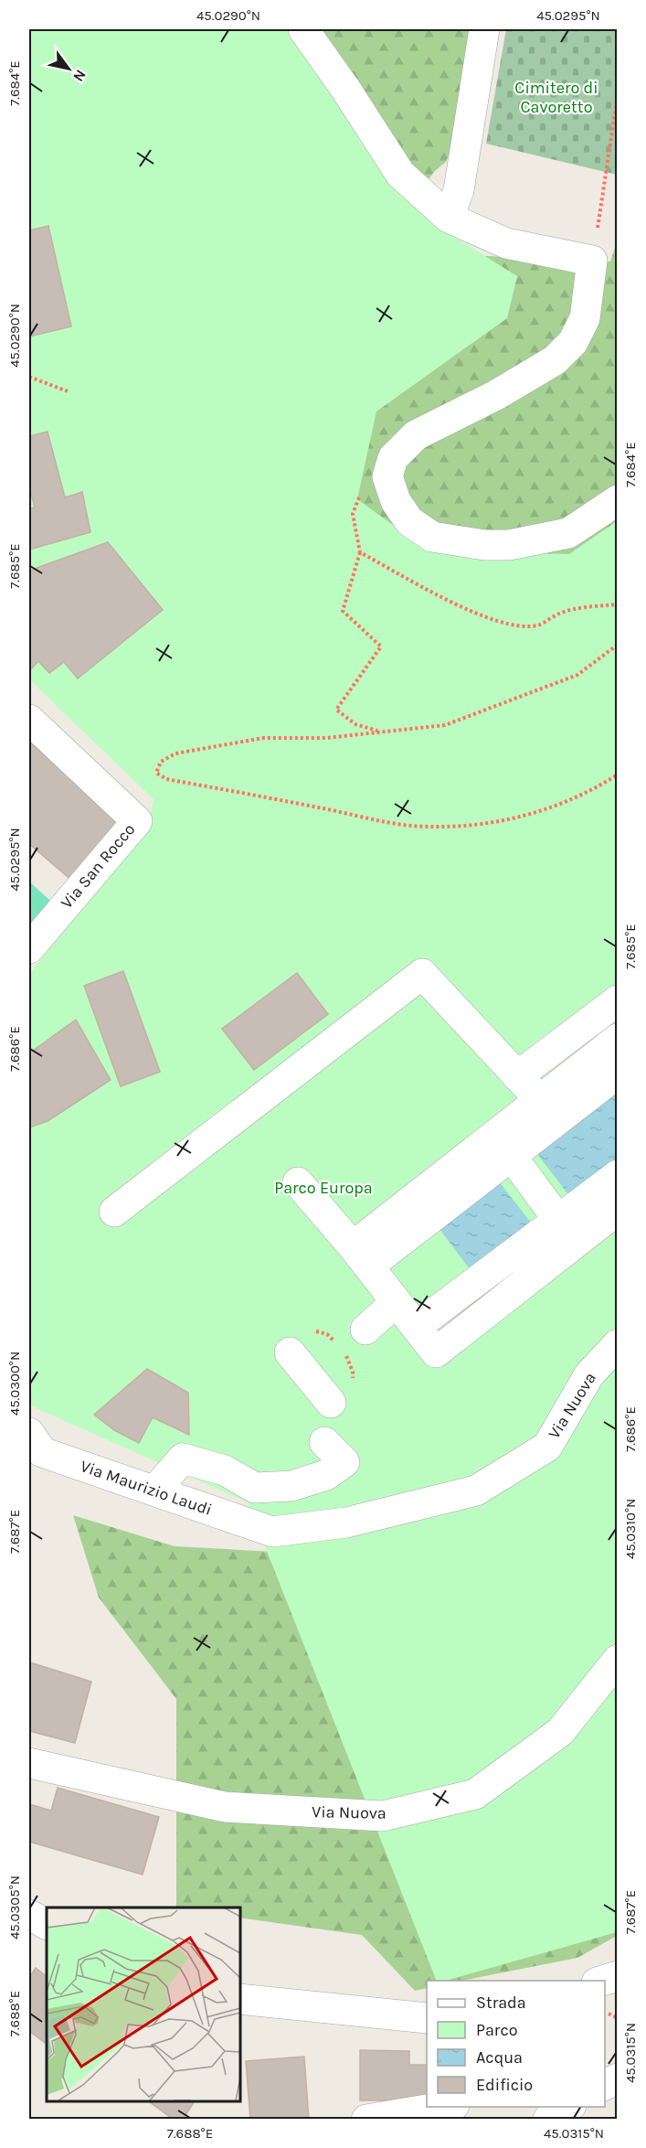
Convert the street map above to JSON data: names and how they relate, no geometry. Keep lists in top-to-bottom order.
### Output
{
  "streets": {
    "street": ["Via San Rocco", "Via Nuova", "Via Maurizio Laudi"]
  },
  "crossings": [
    ["Via Nuova", "Via Maurizio Laudi"]
  ],
  "parks": ["Cimitero di Cavoretto", "Parco Europa"],
  "legend": [
    "Strada",
    "Parco",
    "Acqua",
    "Edificio"
  ],
  "north": "bottom right",
  "coordinates": [
    "45.0290°N",
    "45.0295°N",
    "7.684°E",
    "7.685°E",
    "7.686°E",
    "45.0300°N",
    "45.0310°N",
    "7.687°E",
    "45.0305°N",
    "7.688°E",
    "45.0315°N"
  ]
}
